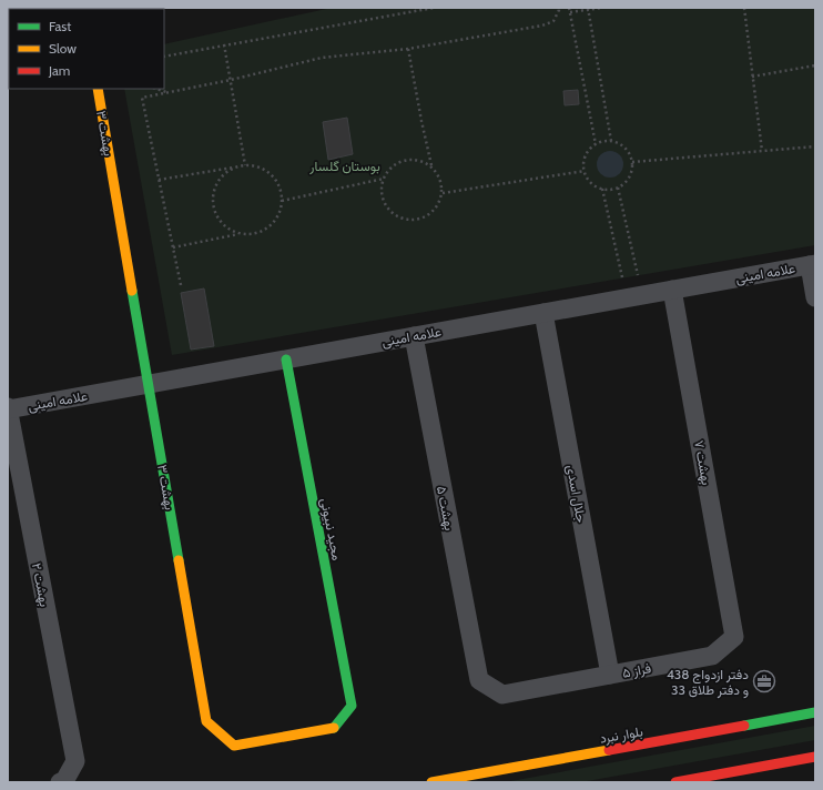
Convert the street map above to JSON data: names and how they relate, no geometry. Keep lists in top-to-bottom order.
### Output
{
  "streets": {
    "street": [
      "بهشت ۳",
      "علامه امینی",
      "بهشت ۷",
      "جلال اسدی",
      "بهشت ۵",
      "مجید نبیونی",
      "بهشت ۲",
      "فراز ۵",
      "بلوار نبرد"
    ]
  },
  "crossings": [
    ["بهشت ۳", "علامه امینی"],
    ["بهشت ۳", "مجید نبیونی"],
    ["علامه امینی", "بهشت ۷"],
    ["علامه امینی", "جلال اسدی"],
    ["علامه امینی", "بهشت ۵"],
    ["علامه امینی", "مجید نبیونی"],
    ["علامه امینی", "بهشت ۲"],
    ["بهشت ۷", "فراز ۵"],
    ["جلال اسدی", "فراز ۵"],
    ["بهشت ۵", "فراز ۵"]
  ],
  "parks": ["بوستان گلسار"],
  "places": {
    "office": ["دفتر ازدواج 438 و دفتر طلاق 33"]
  },
  "legend": ["Fast", "Slow", "Jam"]
}
